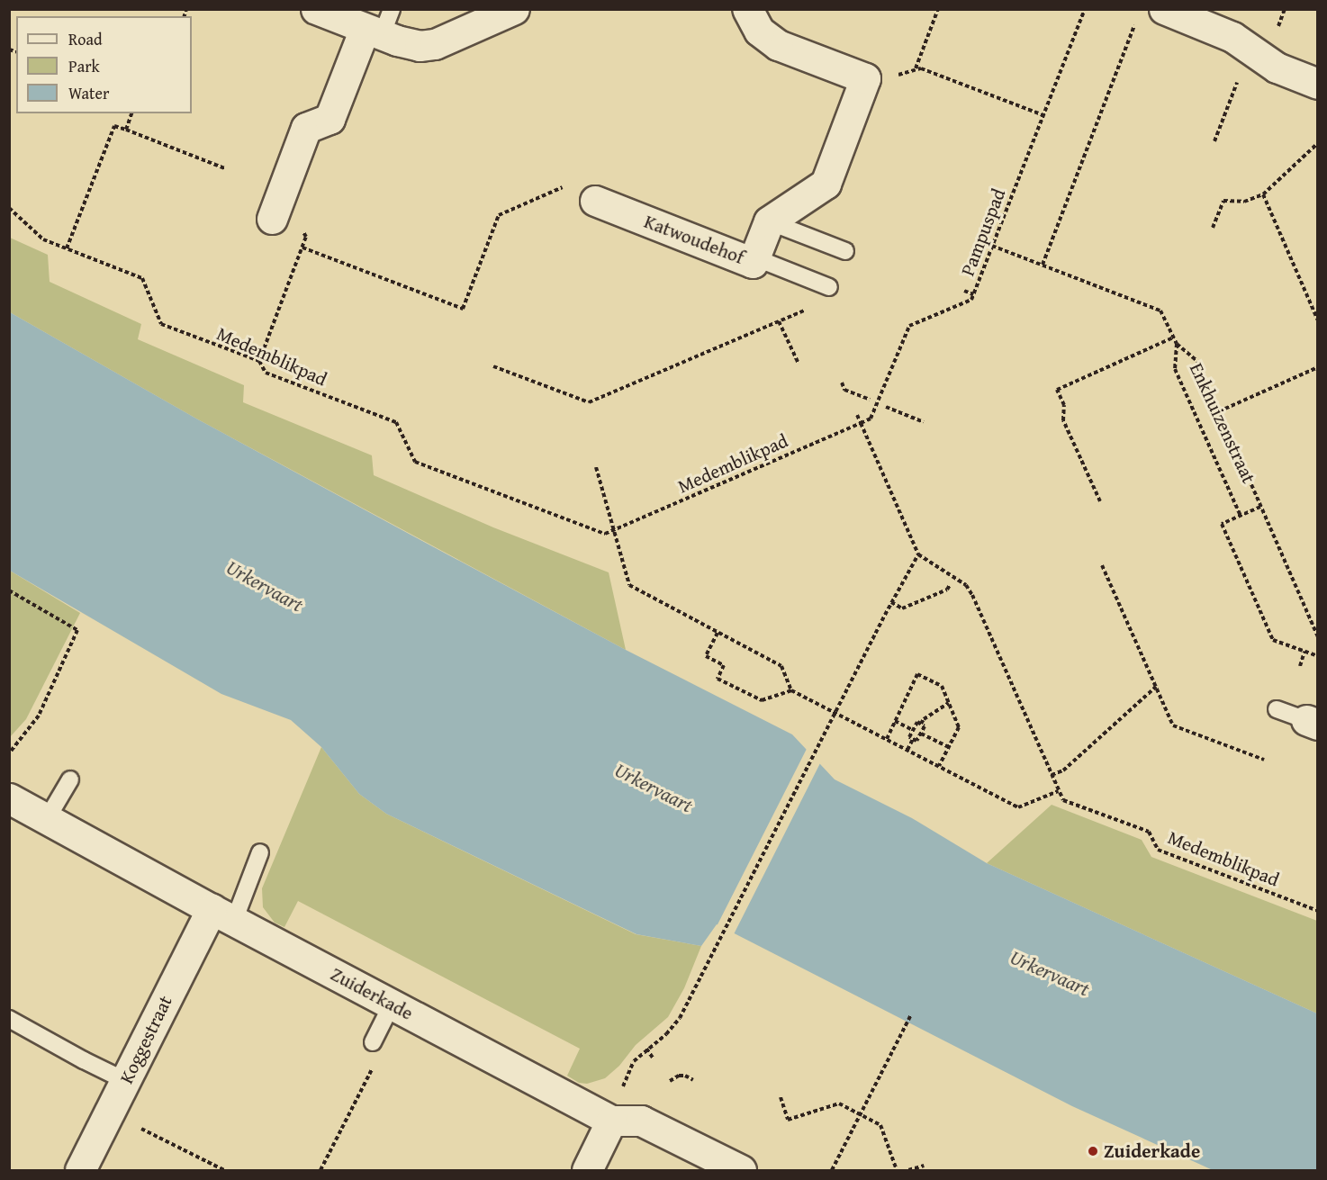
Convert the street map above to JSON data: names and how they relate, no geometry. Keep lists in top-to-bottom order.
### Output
{
  "streets": {
    "street": ["Katwoudehof", "Zuiderkade", "Koggestraat"],
    "path": ["Pampuspad", "Medemblikpad", "Enkhuizenstraat"]
  },
  "crossings": [
    ["Pampuspad", "Medemblikpad"],
    ["Zuiderkade", "Koggestraat"]
  ],
  "water": ["Urkervaart"],
  "places": ["Zuiderkade"],
  "legend": ["Road", "Park", "Water"]
}
